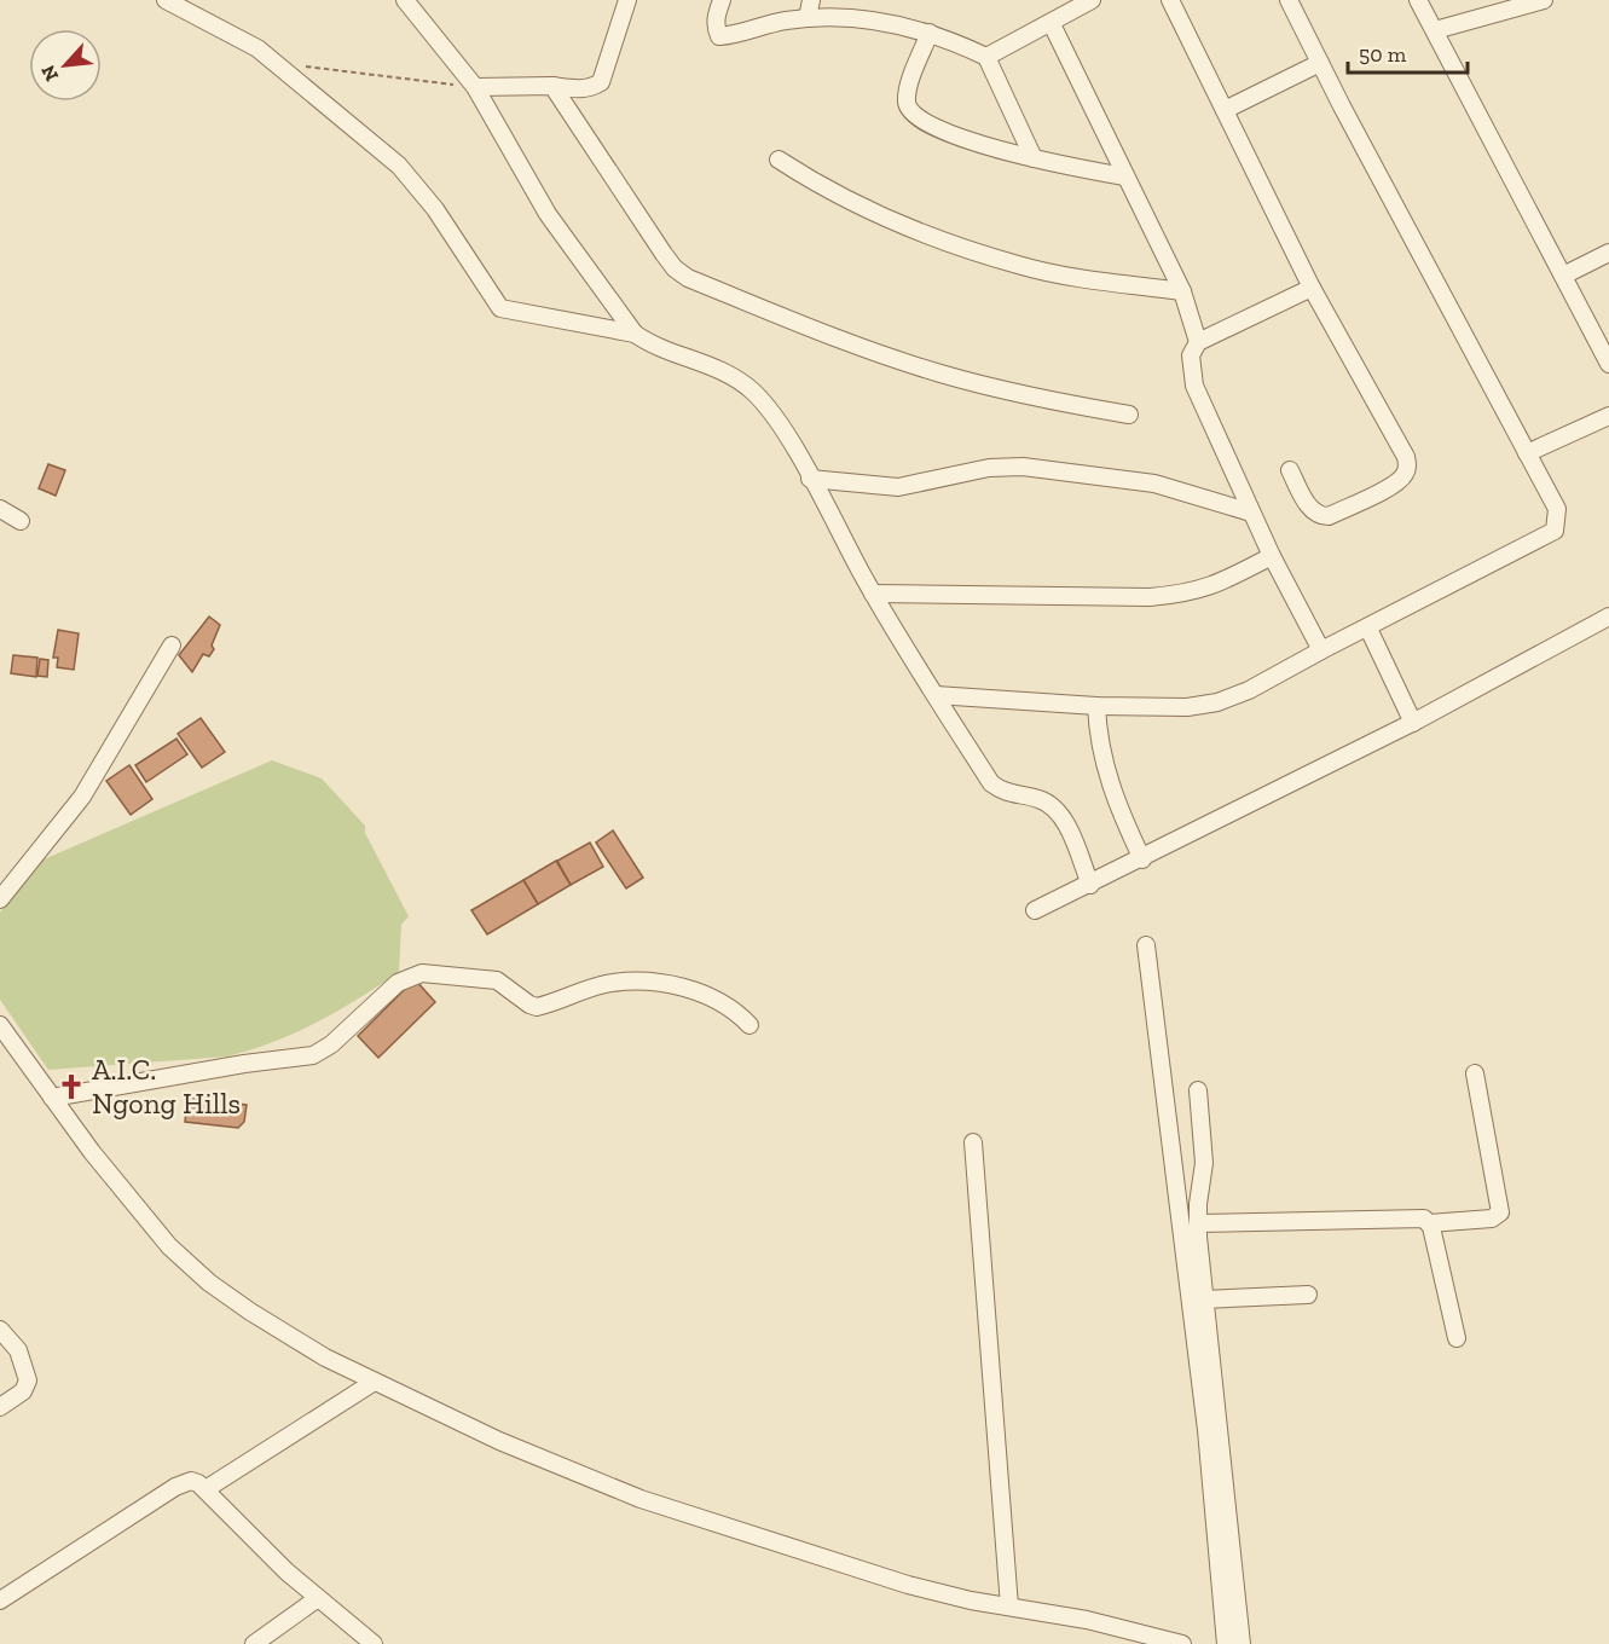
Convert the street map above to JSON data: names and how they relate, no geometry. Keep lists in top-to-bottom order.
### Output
{
  "places": {
    "church": ["A.I.C. Ngong Hills"]
  },
  "scale_bar": "50 m",
  "north": "bottom left"
}
